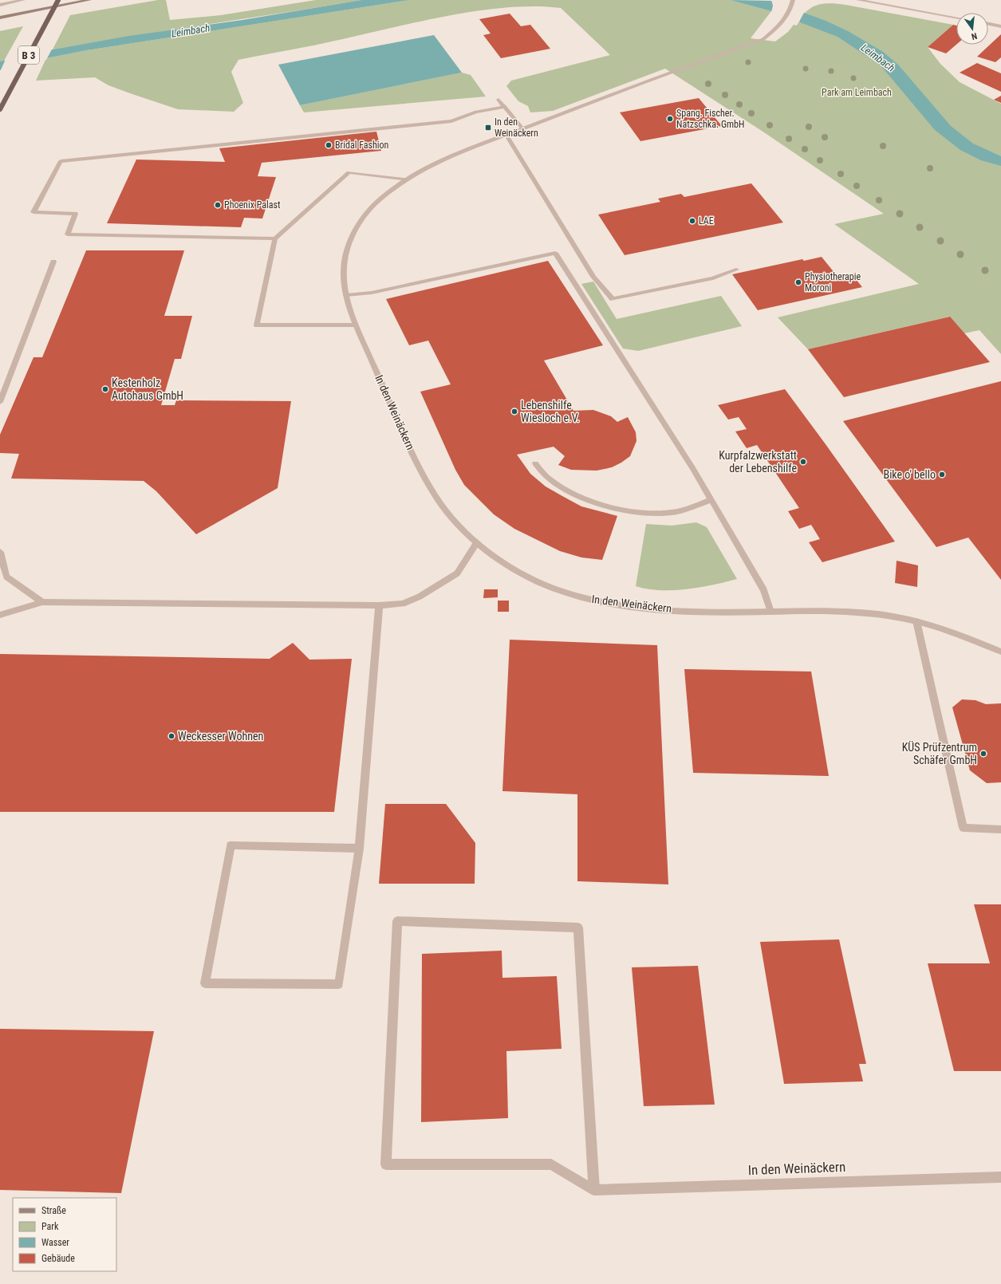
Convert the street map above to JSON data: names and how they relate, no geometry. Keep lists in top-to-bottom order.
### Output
{
  "streets": {
    "main road": ["B 3"],
    "street": ["In den Weinäckern"]
  },
  "water": ["Leimbach"],
  "parks": ["Park am Leimbach"],
  "places": {
    "other": [
      "Spang. Fischer. Natzschka. GmbH",
      "Bridal Fashion",
      "Phoenix Palast",
      "LAE",
      "Physiotherapie Moroni",
      "Kestenholz Autohaus GmbH",
      "Lebenshilfe Wiesloch e.V.",
      "Kurpfalzwerkstatt der Lebenshilfe",
      "Bike o' bello",
      "Weckesser Wohnen",
      "KÜS Prüfzentrum Schäfer GmbH"
    ],
    "transit": ["In den Weinäckern"]
  },
  "legend": [
    "Straße",
    "Park",
    "Wasser",
    "Gebäude"
  ],
  "north": "bottom"
}
